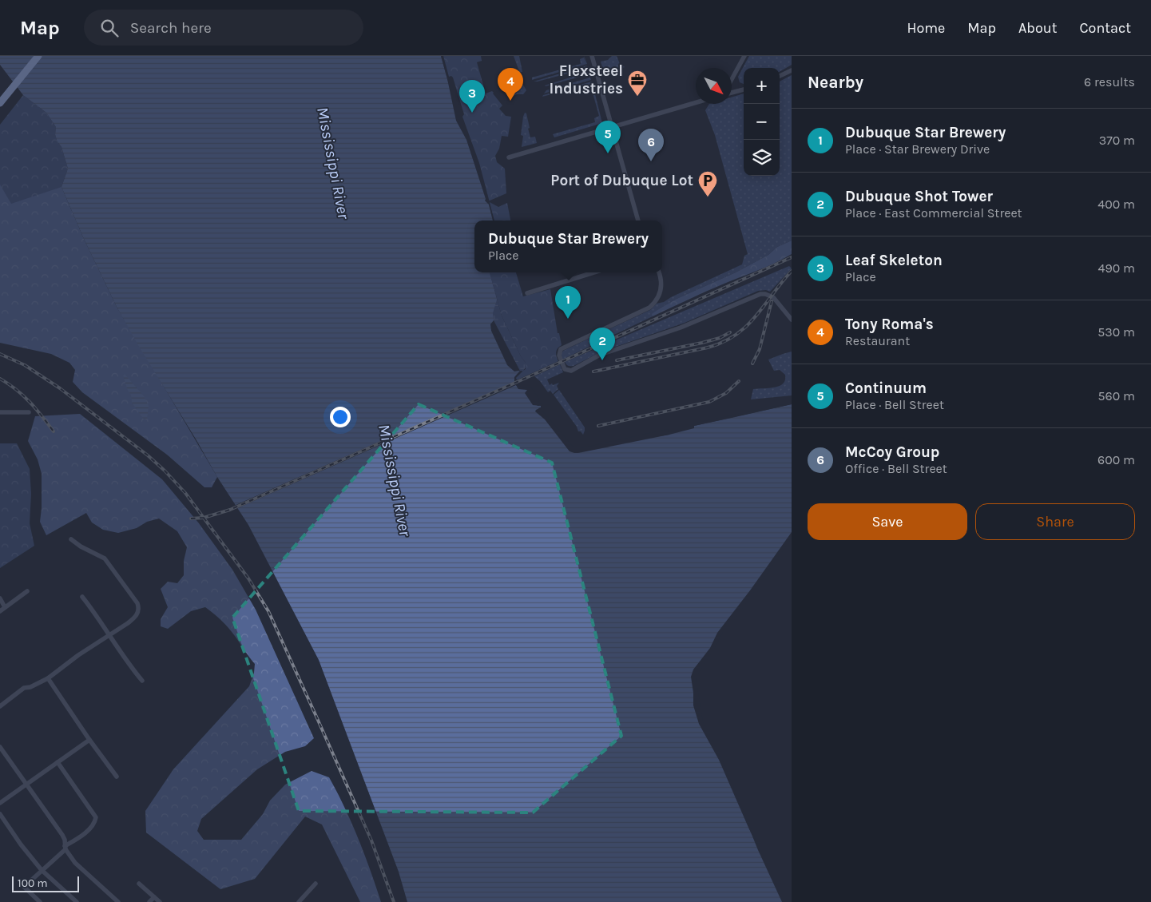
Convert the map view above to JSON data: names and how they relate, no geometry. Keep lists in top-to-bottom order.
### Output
{
  "water": ["Mississippi River"],
  "places": {
    "office": ["Flexsteel Industries"],
    "parking": ["Port of Dubuque Lot"]
  },
  "scale_bar": "100 m",
  "north": "bottom right",
  "page": {
    "header": "Map",
    "search": "Search here",
    "nav": [
      "Home",
      "Map",
      "About",
      "Contact"
    ],
    "heading": ["Nearby", "6 results"],
    "map_buttons": ["+", "−"],
    "pins": [
      "4",
      "3",
      "5",
      "6",
      "1",
      "2"
    ],
    "list": [
      {
        "mark": "1",
        "name": "Dubuque Star Brewery",
        "note": "Place · Star Brewery Drive",
        "value": "370 m"
      },
      {
        "mark": "2",
        "name": "Dubuque Shot Tower",
        "note": "Place · East Commercial Street",
        "value": "400 m"
      },
      {
        "mark": "3",
        "name": "Leaf Skeleton",
        "note": "Place",
        "value": "490 m"
      },
      {
        "mark": "4",
        "name": "Tony Roma's",
        "note": "Restaurant",
        "value": "530 m"
      },
      {
        "mark": "5",
        "name": "Continuum",
        "note": "Place · Bell Street",
        "value": "560 m"
      },
      {
        "mark": "6",
        "name": "McCoy Group",
        "note": "Office · Bell Street",
        "value": "600 m"
      }
    ],
    "popup": ["Dubuque Star Brewery", "Place"],
    "buttons": ["Save", "Share"],
    "scale": "100 m"
  }
}
